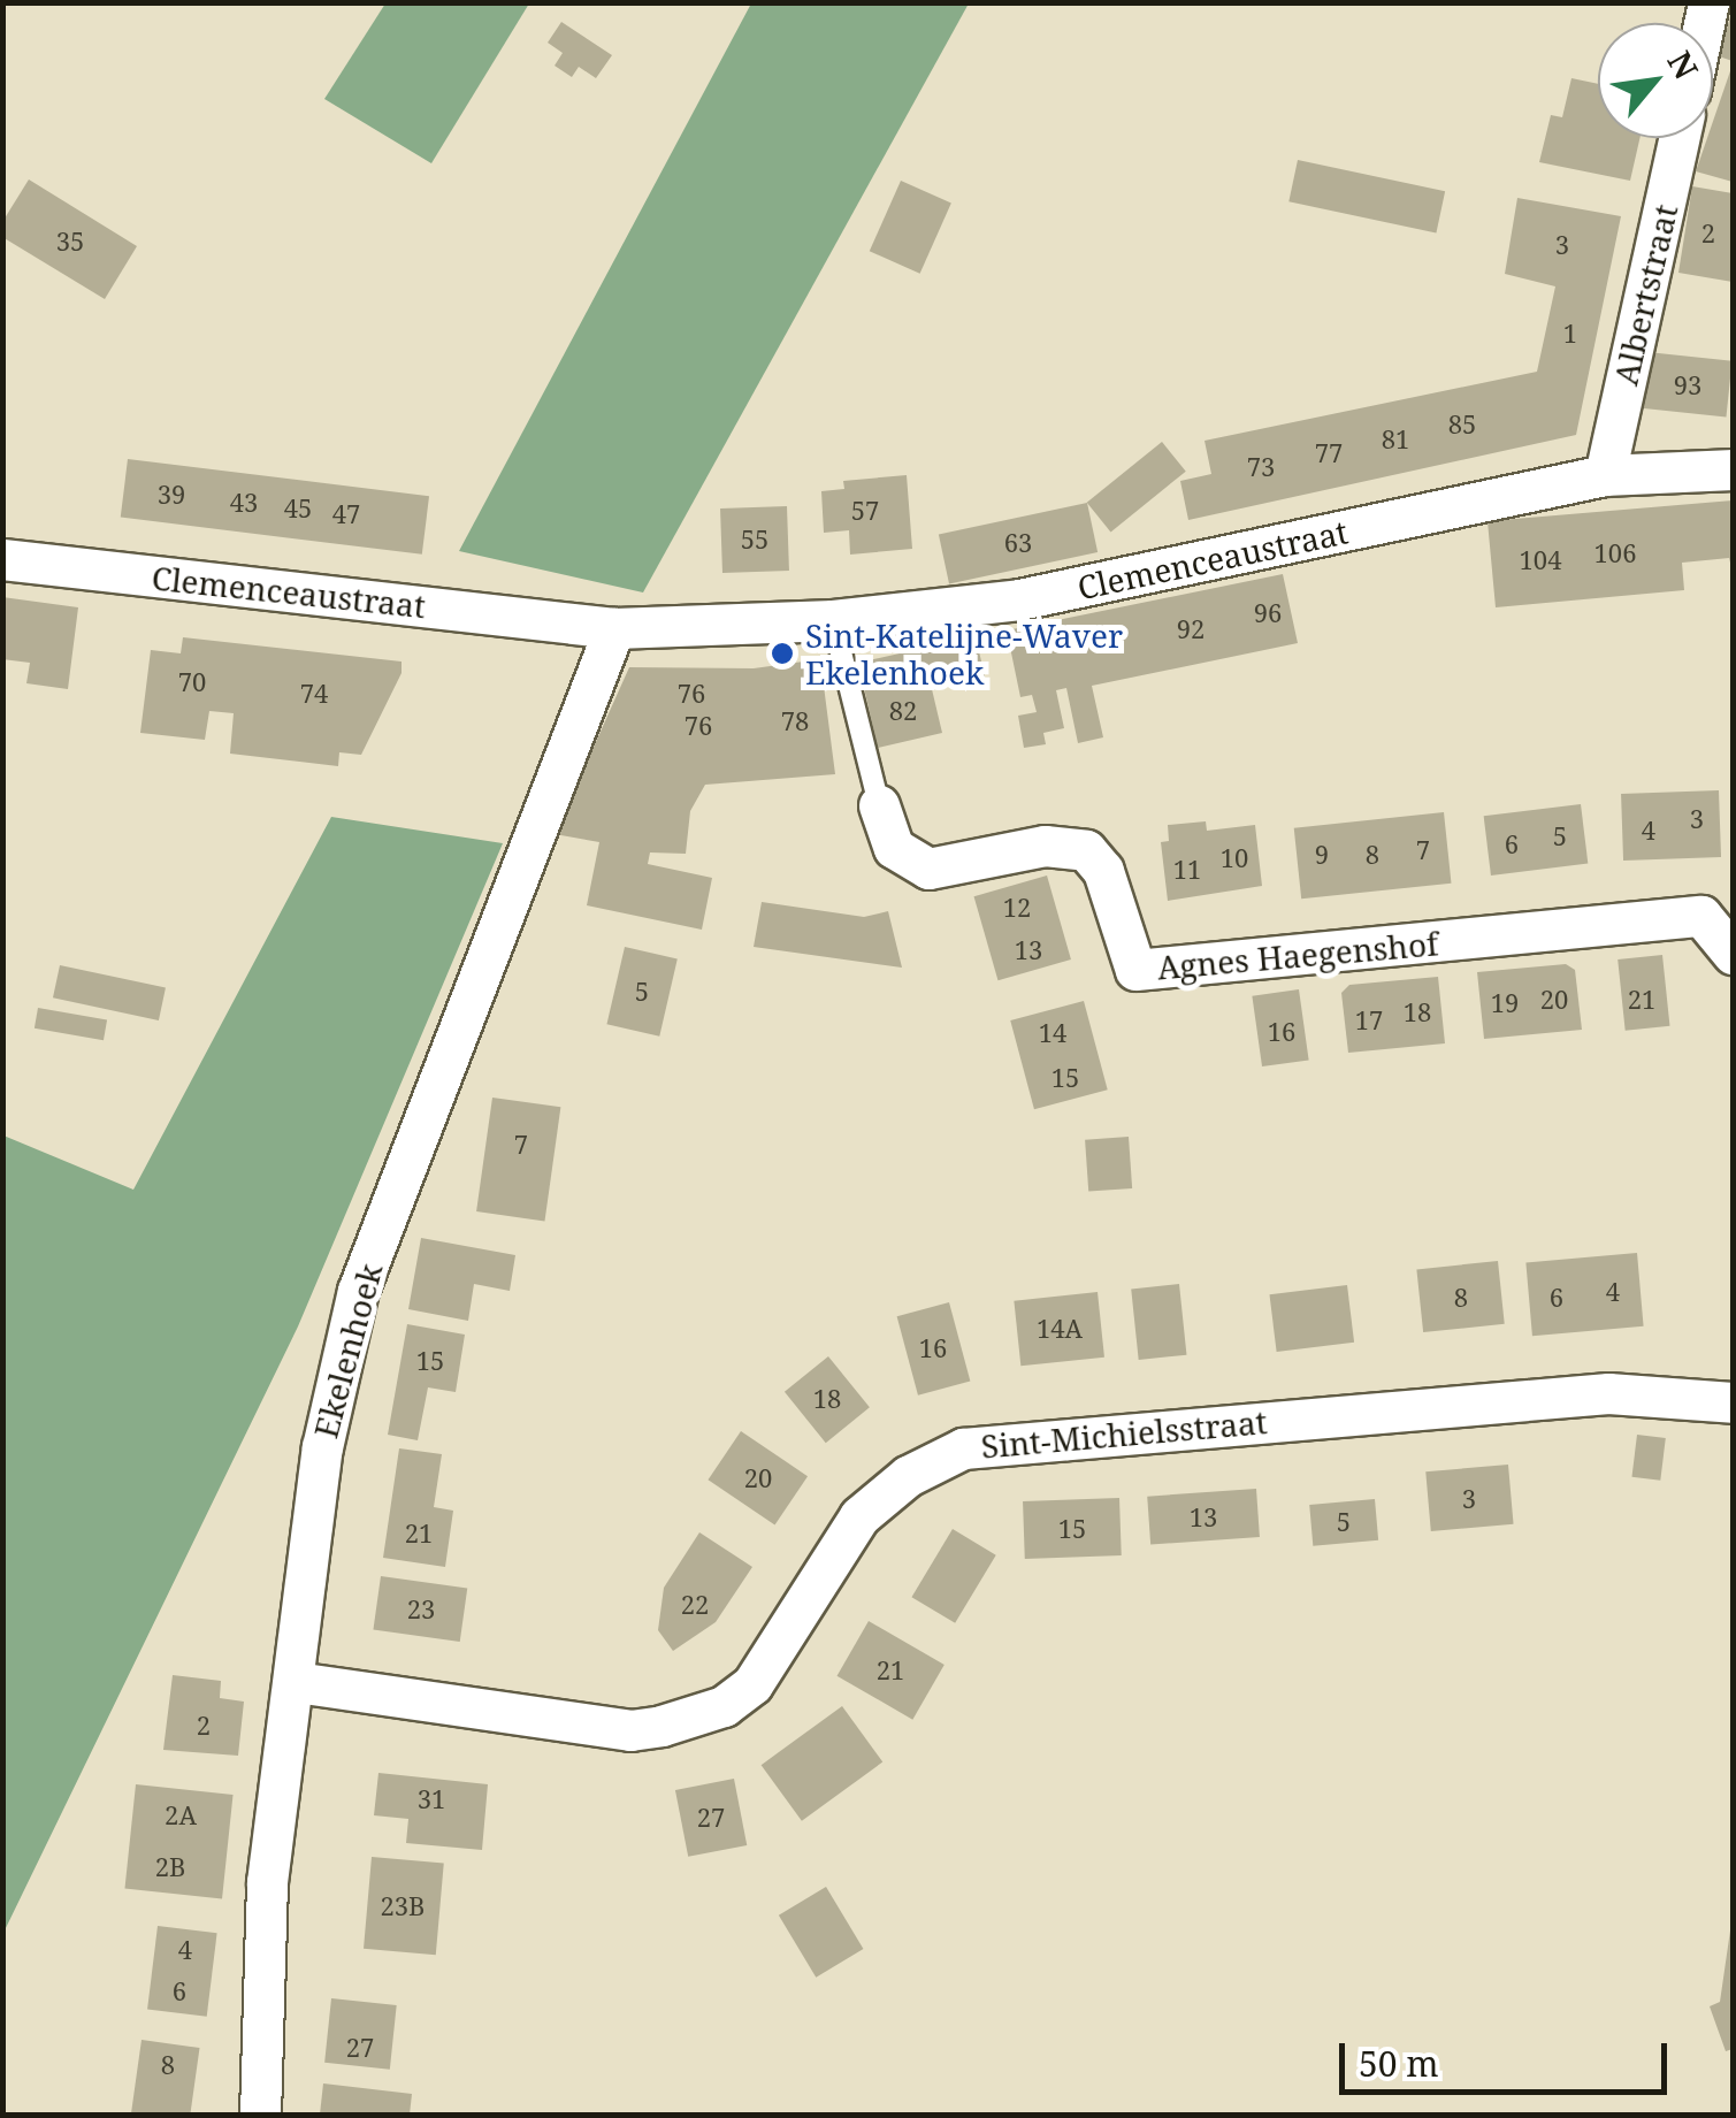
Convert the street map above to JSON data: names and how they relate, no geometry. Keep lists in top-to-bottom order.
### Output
{
  "streets": {
    "street": [
      "Albertstraat",
      "Clemenceaustraat",
      "Agnes Haegenshof",
      "Ekelenhoek",
      "Sint-Michielsstraat"
    ]
  },
  "crossings": [
    ["Albertstraat", "Clemenceaustraat"],
    ["Clemenceaustraat", "Agnes Haegenshof"],
    ["Clemenceaustraat", "Ekelenhoek"],
    ["Ekelenhoek", "Sint-Michielsstraat"]
  ],
  "places": ["Sint-Katelijne-Waver Ekelenhoek"],
  "house_numbers": [
    "2",
    "35",
    "3",
    "1",
    "93",
    "85",
    "81",
    "77",
    "73",
    "39",
    "43",
    "45",
    "57",
    "47",
    "55",
    "63",
    "106",
    "104",
    "96",
    "92",
    "70",
    "74",
    "76",
    "82",
    "78",
    "76",
    "3",
    "4",
    "5",
    "6",
    "7",
    "9",
    "8",
    "10",
    "11",
    "12",
    "13",
    "5",
    "20",
    "21",
    "19",
    "18",
    "17",
    "16",
    "14",
    "15",
    "7",
    "4",
    "8",
    "6",
    "14A",
    "16",
    "15",
    "18",
    "20",
    "3",
    "13",
    "5",
    "15",
    "21",
    "22",
    "23",
    "21",
    "2",
    "31",
    "2A",
    "27",
    "2B",
    "23B",
    "4",
    "6",
    "27",
    "8"
  ],
  "scale_bar": "50 m",
  "north": "top right"
}
